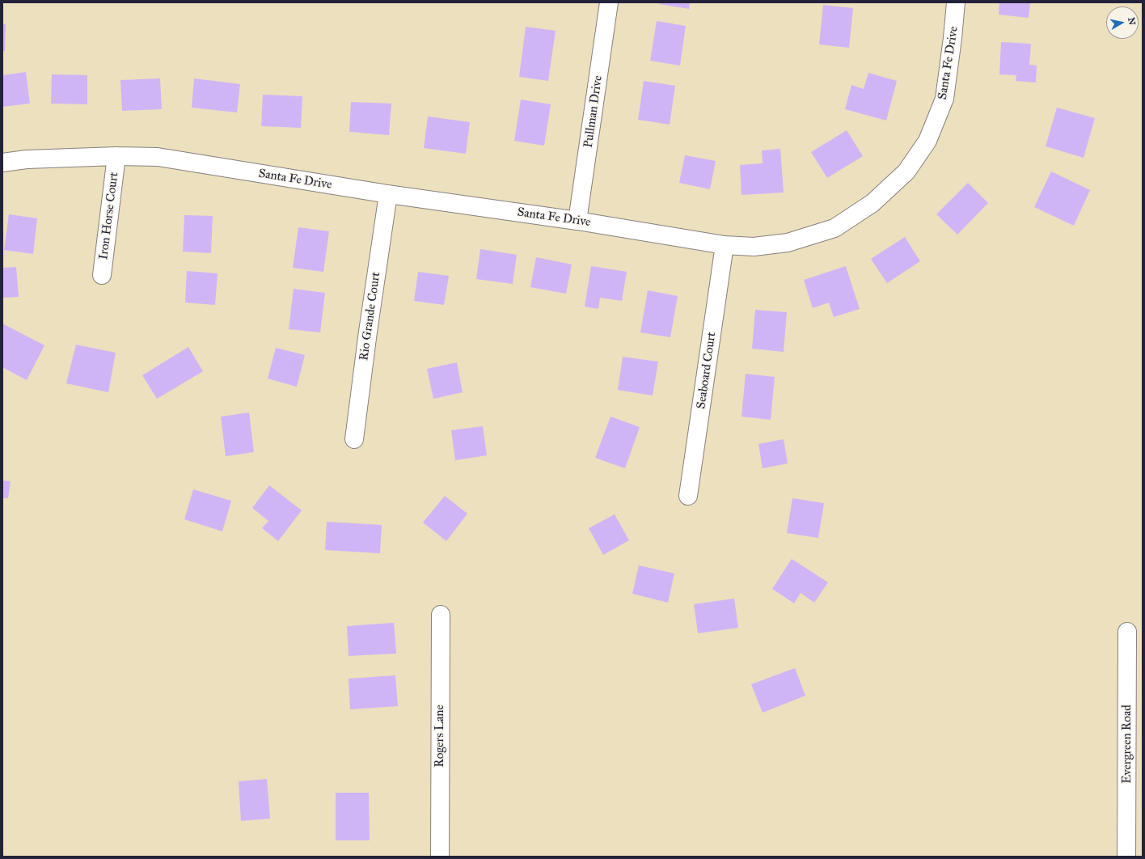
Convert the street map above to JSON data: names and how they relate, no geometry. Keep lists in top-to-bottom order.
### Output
{
  "streets": {
    "street": [
      "Santa Fe Drive",
      "Pullman Drive",
      "Iron Horse Court",
      "Rio Grande Court",
      "Seaboard Court",
      "Rogers Lane",
      "Evergreen Road"
    ]
  },
  "crossings": [
    ["Santa Fe Drive", "Pullman Drive"],
    ["Santa Fe Drive", "Iron Horse Court"],
    ["Santa Fe Drive", "Rio Grande Court"],
    ["Santa Fe Drive", "Seaboard Court"]
  ],
  "north": "right"
}
